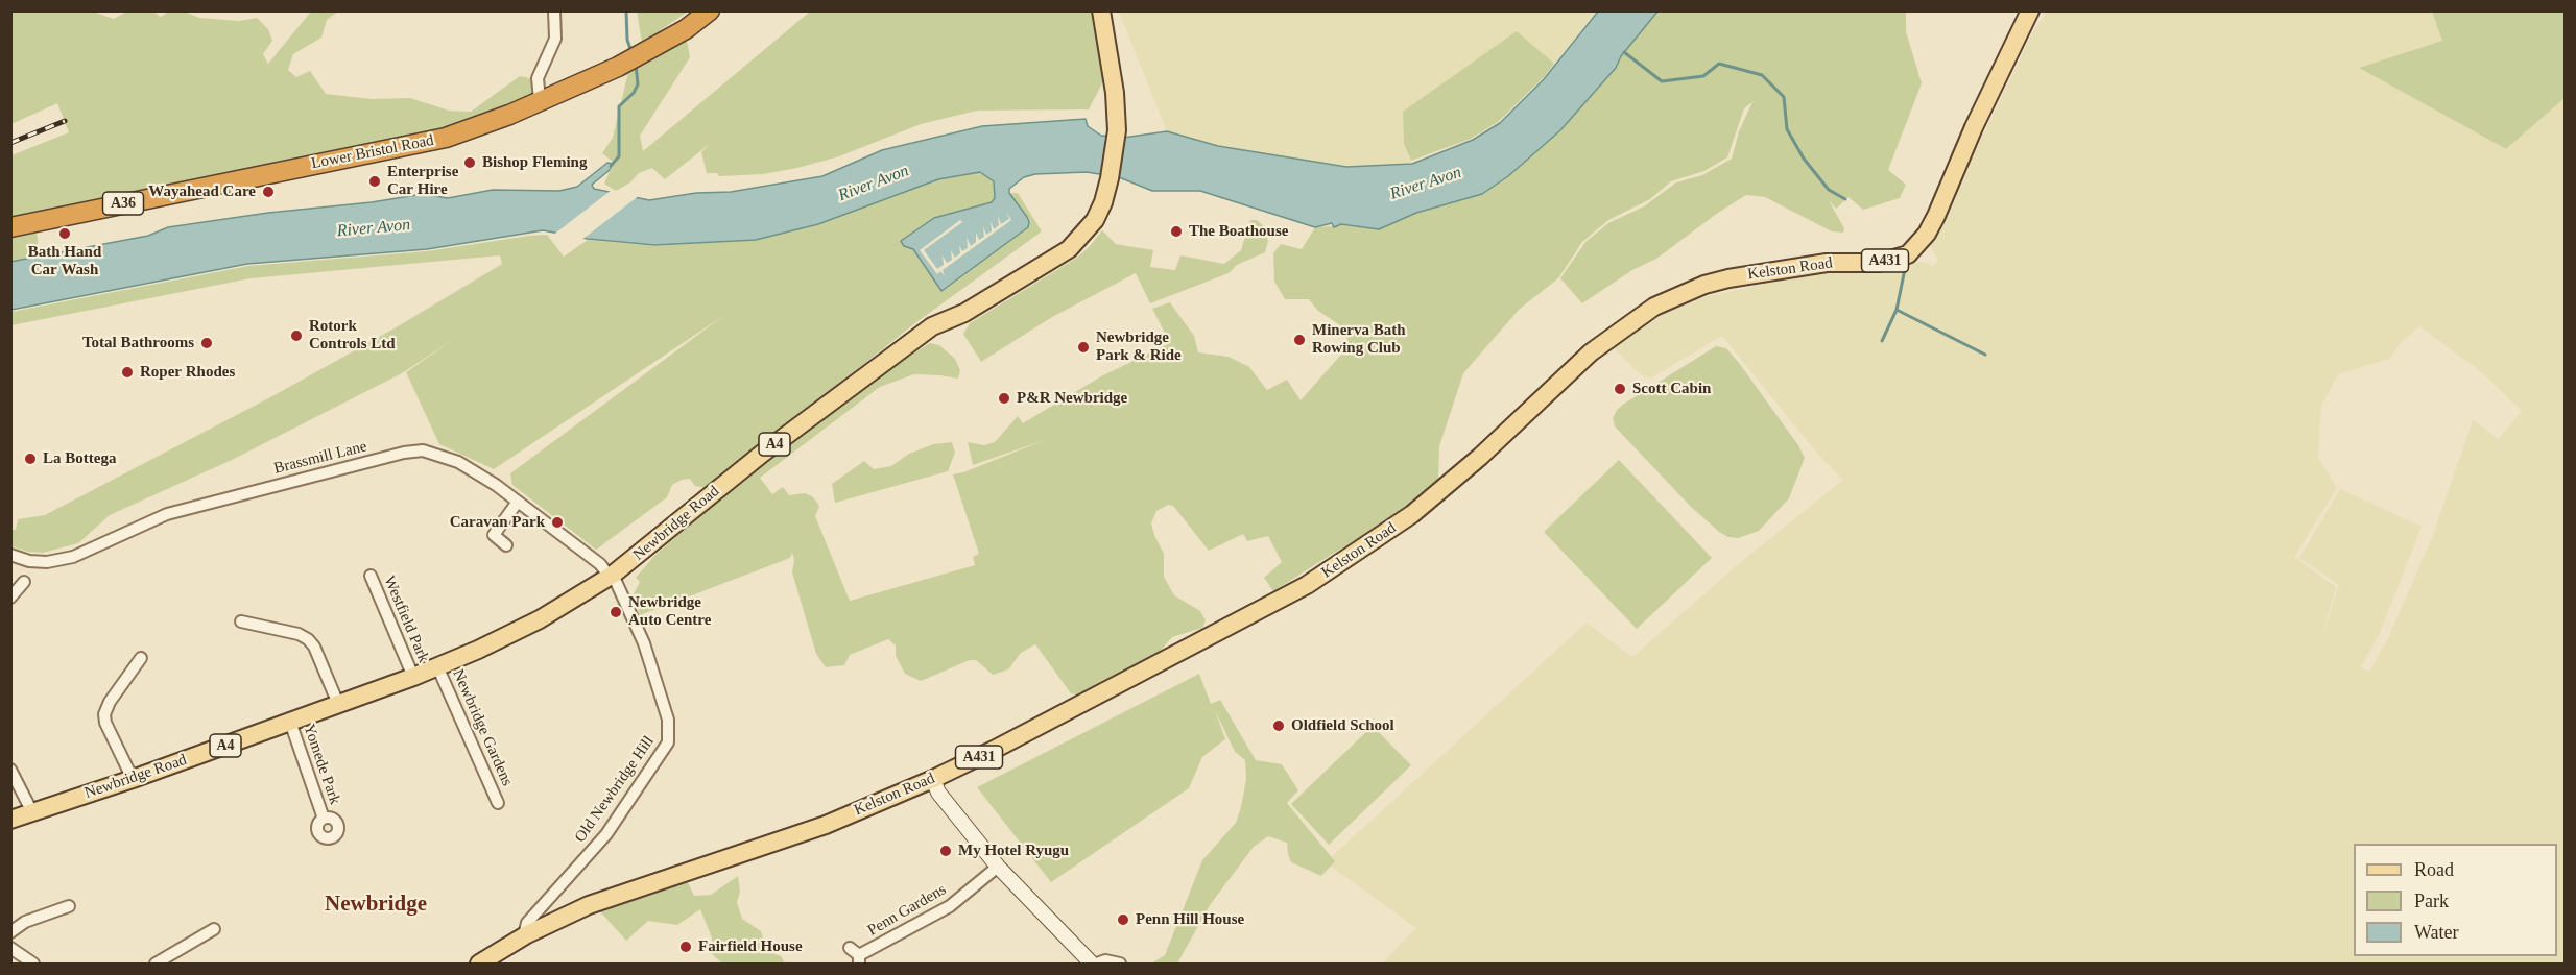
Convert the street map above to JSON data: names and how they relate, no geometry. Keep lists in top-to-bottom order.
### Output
{
  "streets": {
    "highway": ["Lower Bristol Road", "A36"],
    "main road": [
      "A431",
      "Kelston Road",
      "A4",
      "Newbridge Road"
    ],
    "street": [
      "Brassmill Lane",
      "Westfield Park",
      "Newbridge Gardens",
      "Yomede Park",
      "Old Newbridge Hill",
      "Penn Gardens"
    ]
  },
  "crossings": [
    ["A431", "Kelston Road"],
    ["A431", "Old Newbridge Hill"],
    ["Kelston Road", "Old Newbridge Hill"],
    ["Brassmill Lane", "Newbridge Road"],
    ["Brassmill Lane", "Old Newbridge Hill"],
    ["Newbridge Road", "Westfield Park"],
    ["Newbridge Road", "Newbridge Gardens"],
    ["Newbridge Road", "Yomede Park"],
    ["Newbridge Road", "Old Newbridge Hill"]
  ],
  "districts": ["Newbridge"],
  "water": ["River Avon"],
  "places": [
    "Bishop Fleming",
    "Enterprise Car Hire",
    "Wayahead Care",
    "The Boathouse",
    "Bath Hand Car Wash",
    "Rotork Controls Ltd",
    "Minerva Bath Rowing Club",
    "Total Bathrooms",
    "Newbridge Park & Ride",
    "Roper Rhodes",
    "Scott Cabin",
    "P&R Newbridge",
    "La Bottega",
    "Caravan Park",
    "Newbridge Auto Centre",
    "Oldfield School",
    "My Hotel Ryugu",
    "Penn Hill House",
    "Fairfield House"
  ],
  "legend": ["Road", "Park", "Water"]
}
